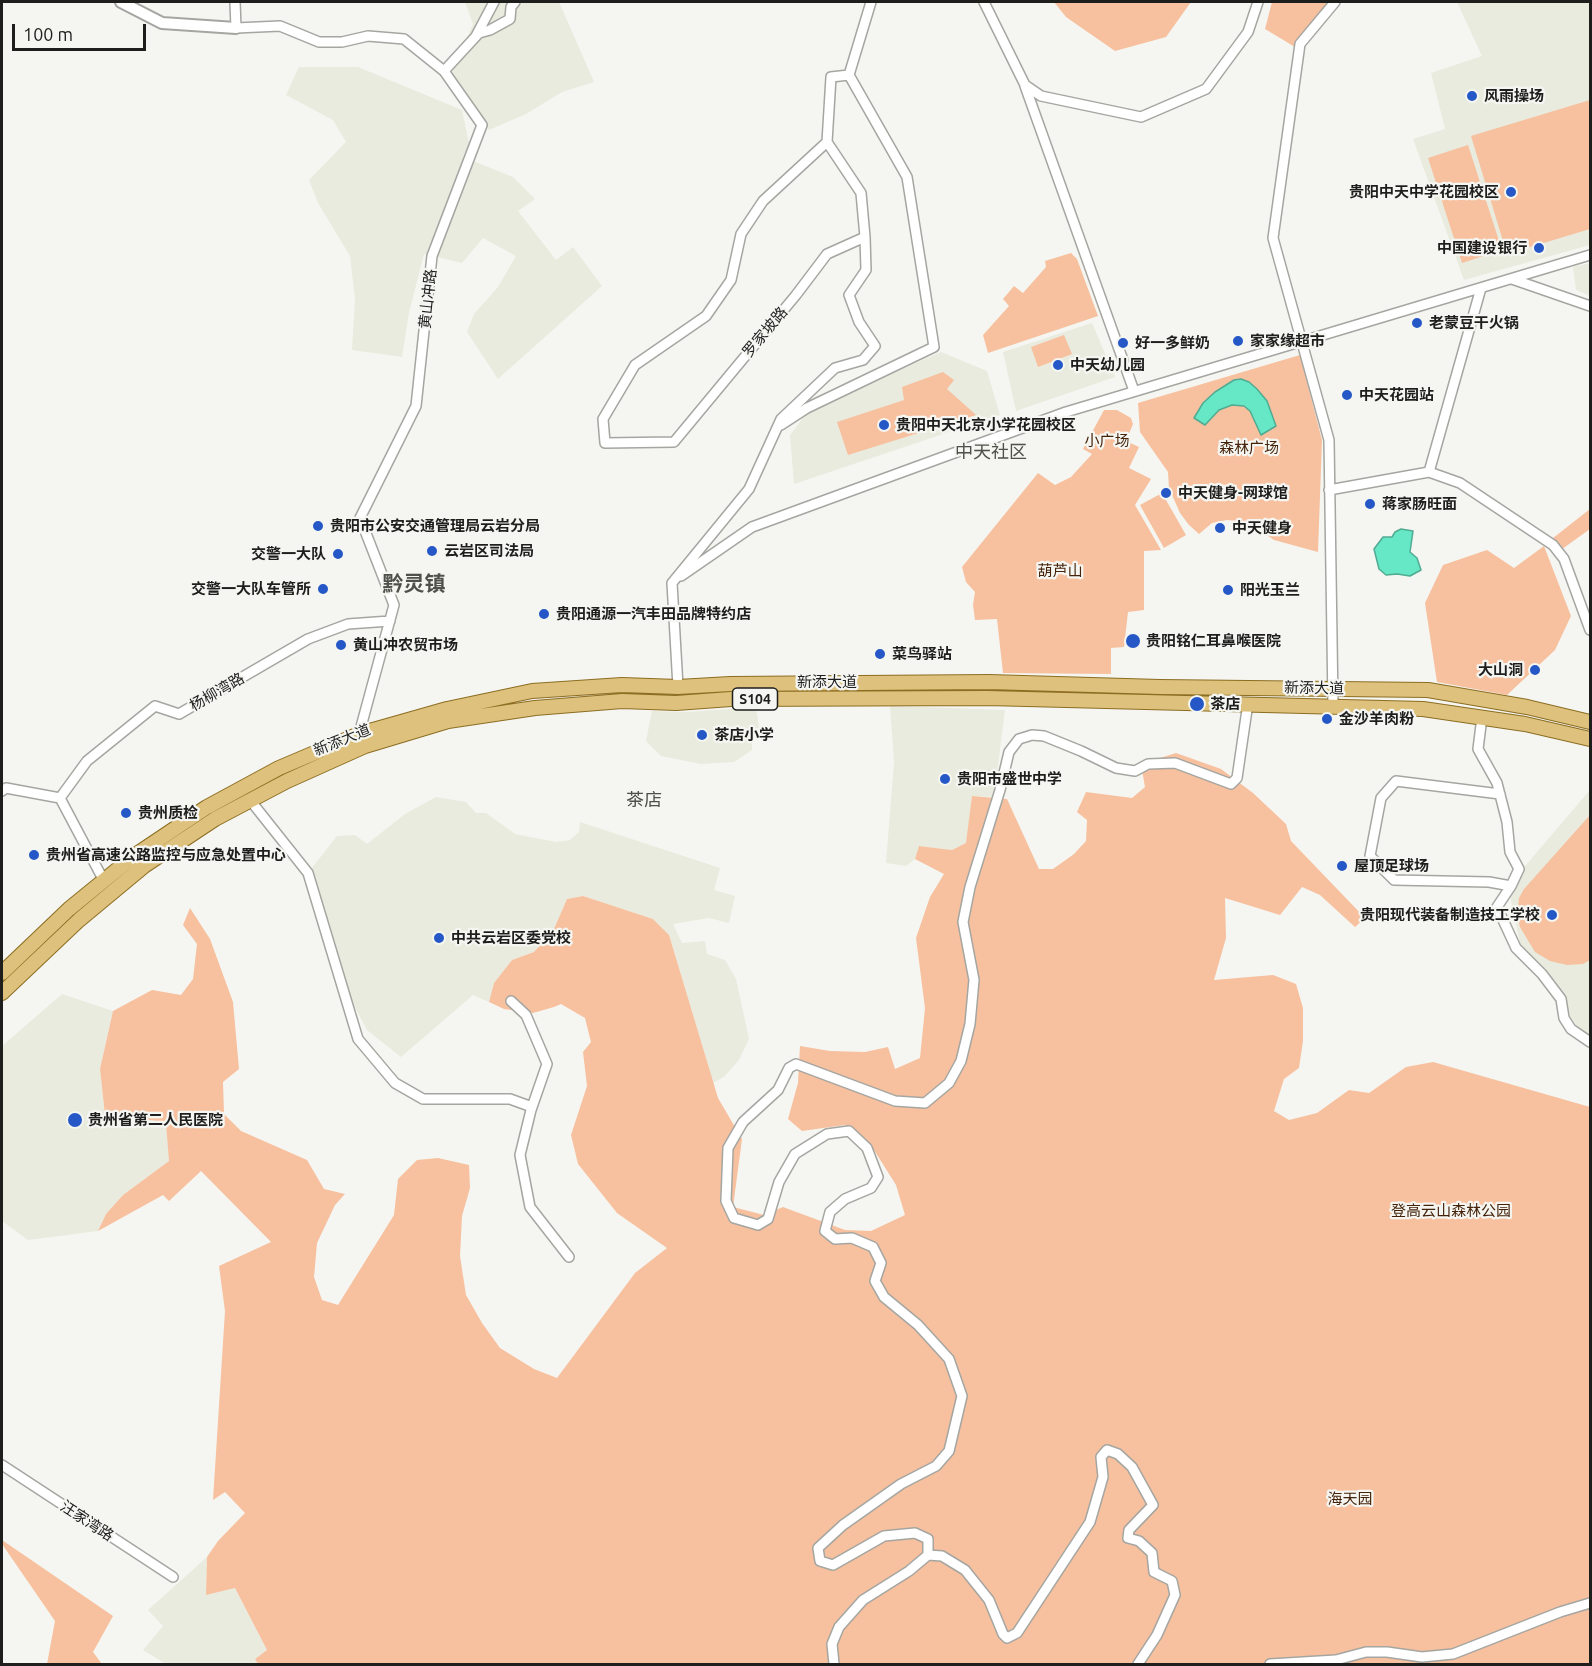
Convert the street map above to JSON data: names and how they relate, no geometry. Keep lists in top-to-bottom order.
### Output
{
  "streets": {
    "main road": ["新添大道", "S104"],
    "street": [
      "黄山冲路",
      "罗家坡路",
      "杨柳湾路",
      "汪家湾路"
    ]
  },
  "crossings": [
    ["黄山冲路", "新添大道"],
    ["黄山冲路", "杨柳湾路"]
  ],
  "districts": ["中天社区", "黔灵镇", "茶店"],
  "parks": [
    "小广场",
    "森林广场",
    "葫芦山",
    "登高云山森林公园",
    "海天园"
  ],
  "places": [
    "风雨操场",
    "贵阳中天中学花园校区",
    "中国建设银行",
    "老蒙豆干火锅",
    "家家缘超市",
    "好一多鲜奶",
    "中天幼儿园",
    "中天花园站",
    "贵阳中天北京小学花园校区",
    "中天健身-网球馆",
    "蒋家肠旺面",
    "贵阳市公安交通管理局云岩分局",
    "中天健身",
    "云岩区司法局",
    "交警一大队",
    "交警一大队车管所",
    "阳光玉兰",
    "贵阳通源一汽丰田品牌特约店",
    "贵阳铭仁耳鼻喉医院",
    "黄山冲农贸市场",
    "菜鸟驿站",
    "大山洞",
    "茶店",
    "金沙羊肉粉",
    "茶店小学",
    "贵阳市盛世中学",
    "贵州质检",
    "贵州省高速公路监控与应急处置中心",
    "屋顶足球场",
    "贵阳现代装备制造技工学校",
    "中共云岩区委党校",
    "贵州省第二人民医院"
  ],
  "scale_bar": "100 m"
}
